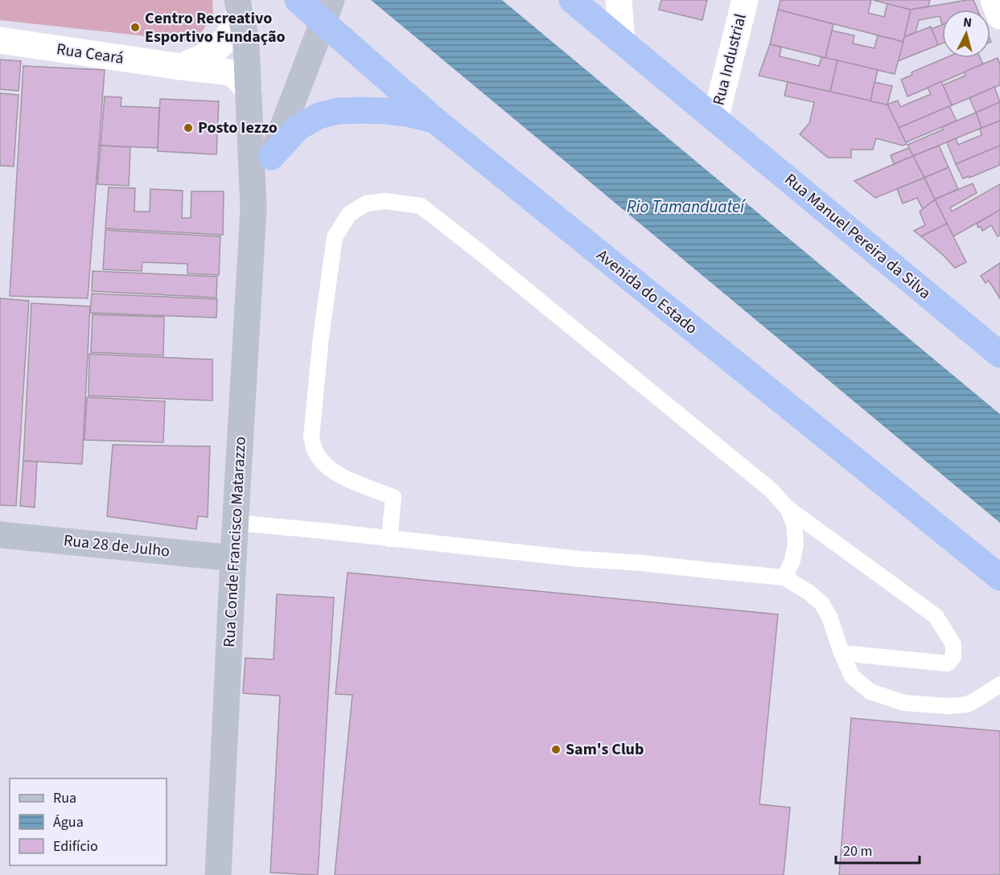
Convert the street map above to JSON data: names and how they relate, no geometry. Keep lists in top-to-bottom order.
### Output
{
  "streets": {
    "highway": ["Rua Manuel Pereira da Silva", "Avenida do Estado"],
    "main road": ["Rua Conde Francisco Matarazzo", "Rua 28 de Julho"],
    "street": ["Rua Ceará", "Rua Industrial"]
  },
  "crossings": [
    ["Rua Ceará", "Rua Conde Francisco Matarazzo"],
    ["Rua Industrial", "Rua Manuel Pereira da Silva"],
    ["Avenida do Estado", "Rua Conde Francisco Matarazzo"],
    ["Rua Conde Francisco Matarazzo", "Rua 28 de Julho"]
  ],
  "water": ["Rio Tamanduateí"],
  "places": ["Centro Recreativo Esportivo Fundação", "Posto Iezzo", "Sam's Club"],
  "legend": ["Rua", "Água", "Edifício"],
  "scale_bar": "20 m",
  "north": "top"
}
